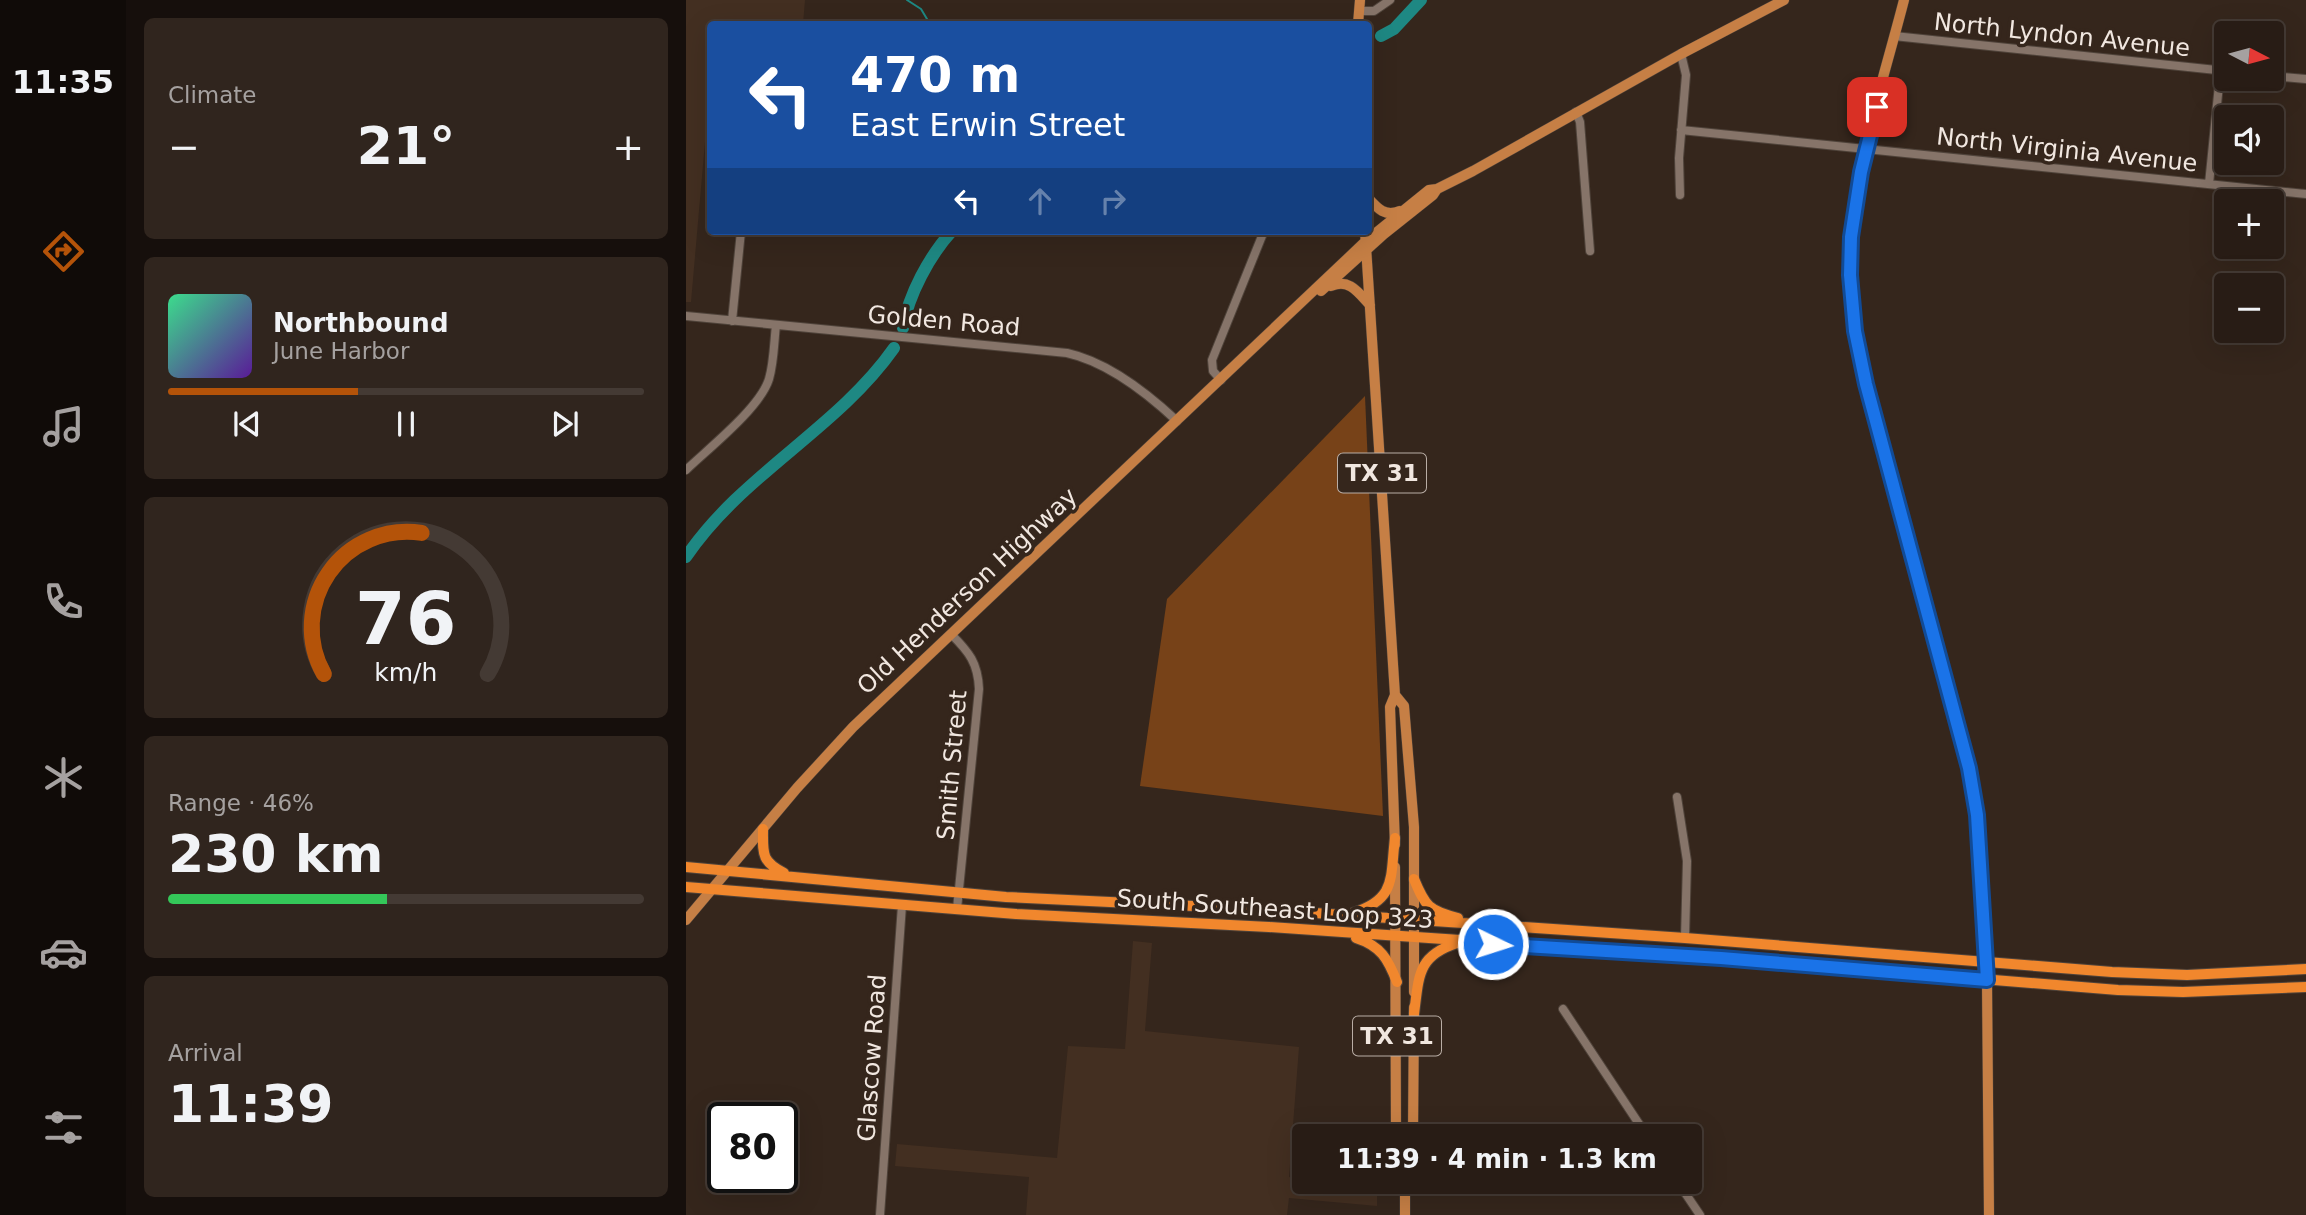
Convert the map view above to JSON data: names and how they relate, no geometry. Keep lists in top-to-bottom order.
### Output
{
  "streets": {
    "highway": ["South Southeast Loop 323"],
    "main road": ["TX 31", "Old Henderson Highway"],
    "street": [
      "North Lyndon Avenue",
      "North Virginia Avenue",
      "Golden Road",
      "Smith Street",
      "Glascow Road"
    ]
  },
  "crossings": [
    ["Golden Road", "Old Henderson Highway"],
    ["TX 31", "Old Henderson Highway"],
    ["TX 31", "South Southeast Loop 323"],
    ["Old Henderson Highway", "Smith Street"],
    ["Old Henderson Highway", "South Southeast Loop 323"],
    ["Smith Street", "South Southeast Loop 323"],
    ["South Southeast Loop 323", "Glascow Road"]
  ],
  "north": "right",
  "page": {
    "tabs": "11:35",
    "tile": [
      "Climate",
      ["Range · 46%", "230 km"],
      ["Arrival", "11:39"]
    ],
    "map_buttons": ["+", "−"],
    "turn": ["470 m", "East Erwin Street"],
    "heat": ["−", "21°", "+"],
    "song": ["Northbound", "June Harbor"],
    "limit": "80",
    "trip": "11:39 · 4 min · 1.3 km",
    "gauge": ["76", "km/h"]
  }
}
